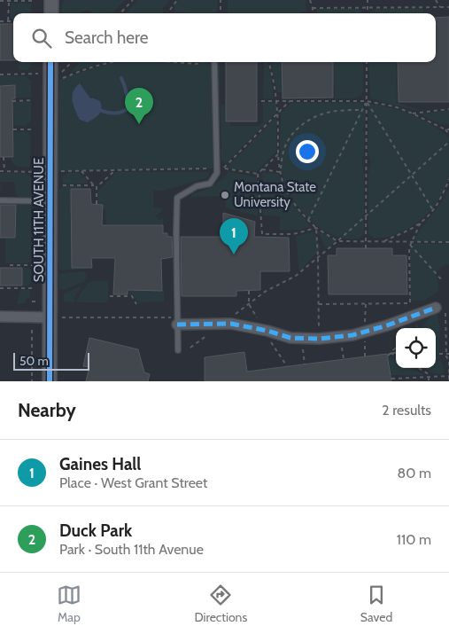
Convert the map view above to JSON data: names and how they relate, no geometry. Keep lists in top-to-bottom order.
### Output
{
  "streets": {
    "street": ["SOUTH 11TH AVENUE"]
  },
  "places": ["Montana State University"],
  "scale_bar": "50 m",
  "page": {
    "search": "Search here",
    "pins": ["2", "1"],
    "scale": "50 m",
    "heading": ["Nearby", "2 results"],
    "list": [
      {
        "mark": "1",
        "name": "Gaines Hall",
        "note": "Place · West Grant Street",
        "value": "80 m"
      },
      {
        "mark": "2",
        "name": "Duck Park",
        "note": "Park · South 11th Avenue",
        "value": "110 m"
      }
    ],
    "nav": ["Map", "Directions", "Saved"]
  }
}
